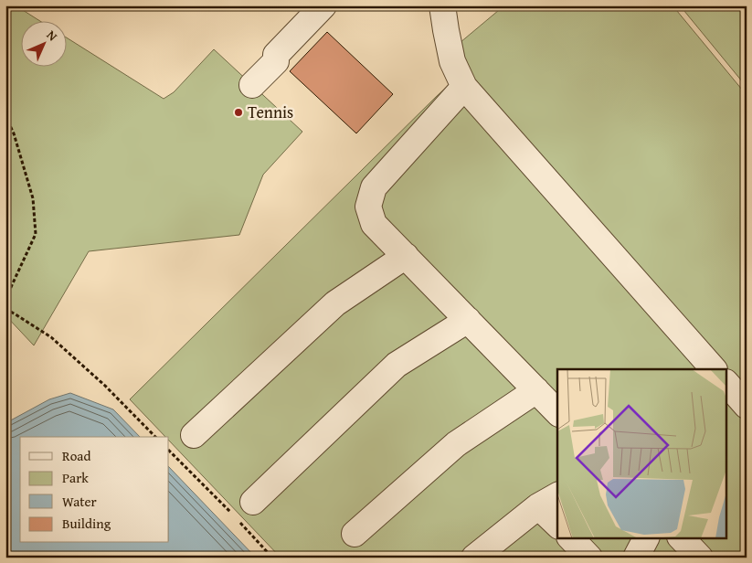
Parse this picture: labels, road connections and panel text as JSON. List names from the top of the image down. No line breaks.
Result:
{"places":["Tennis"],"legend":["Road","Park","Water","Building"],"north":"top right"}
